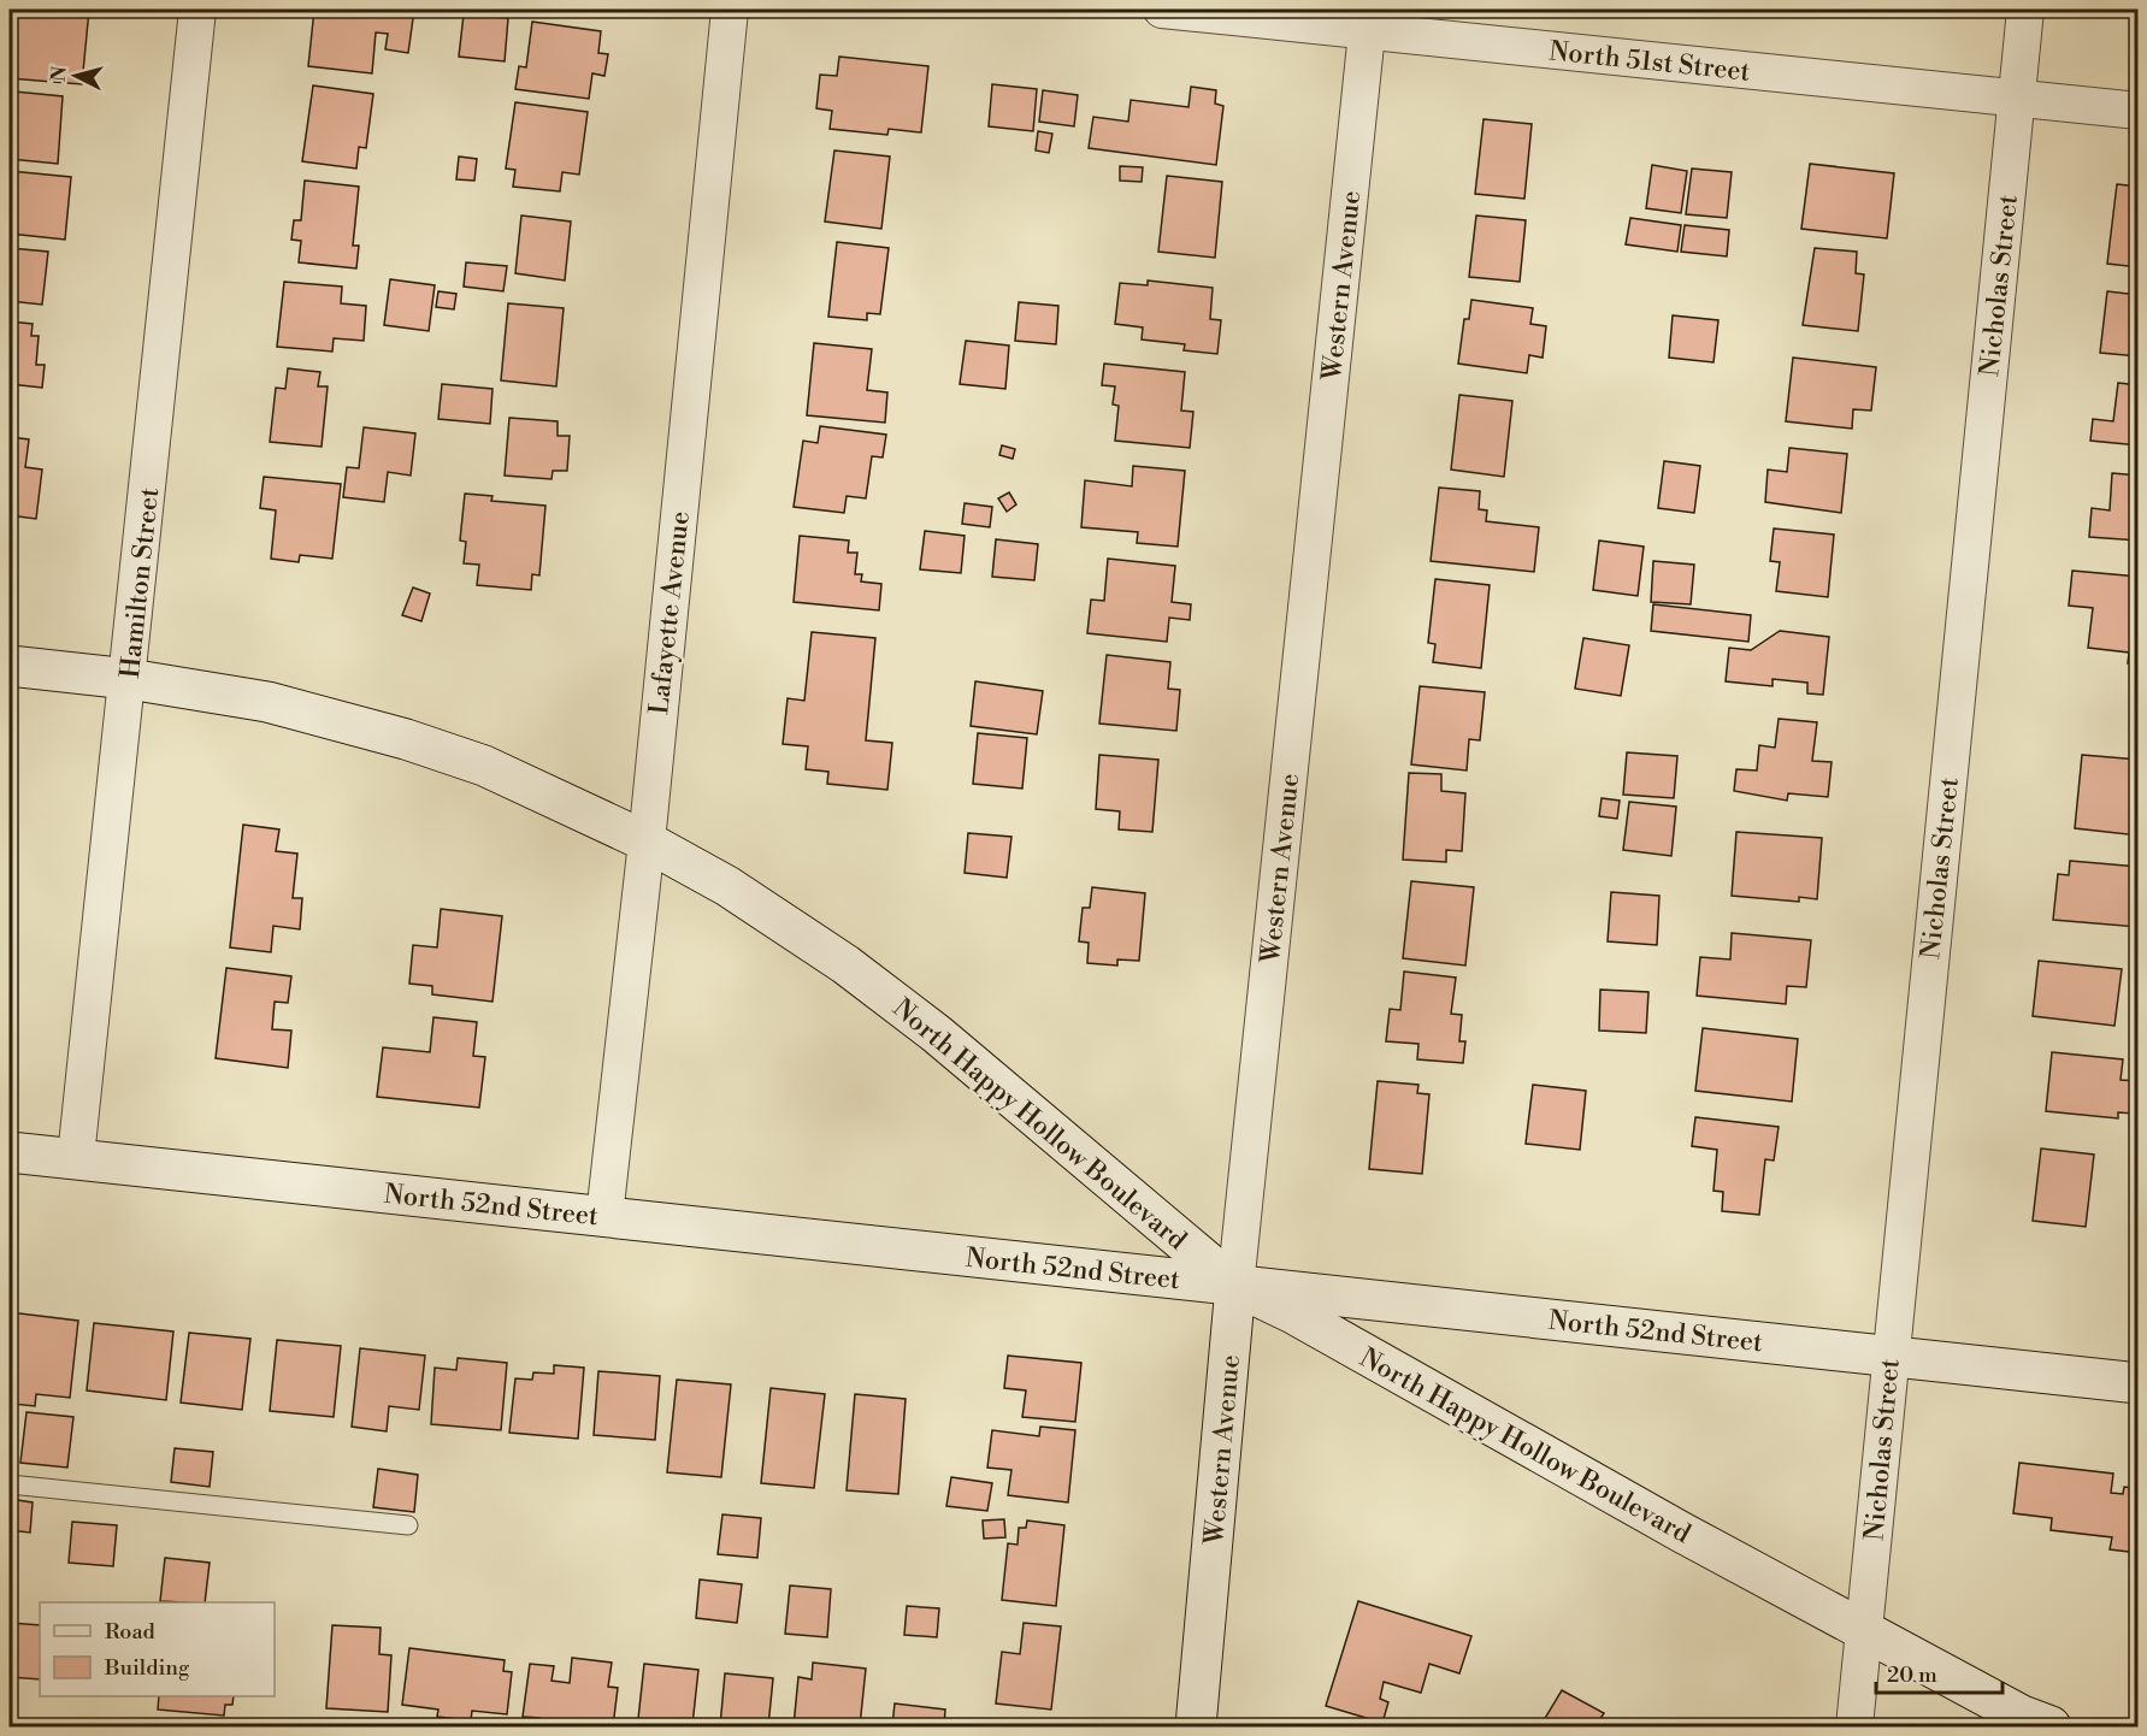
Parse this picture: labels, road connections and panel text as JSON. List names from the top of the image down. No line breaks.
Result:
{"streets":{"street":["North 51st Street","Western Avenue","Nicholas Street","Hamilton Street","Lafayette Avenue","North Happy Hollow Boulevard","North 52nd Street"]},"crossings":[["North 51st Street","Western Avenue"],["North 51st Street","Nicholas Street"],["Western Avenue","North Happy Hollow Boulevard"],["Western Avenue","North 52nd Street"],["Nicholas Street","North Happy Hollow Boulevard"],["Nicholas Street","North 52nd Street"],["Hamilton Street","North Happy Hollow Boulevard"],["Hamilton Street","North 52nd Street"],["Lafayette Avenue","North Happy Hollow Boulevard"],["Lafayette Avenue","North 52nd Street"],["North Happy Hollow Boulevard","North 52nd Street"]],"legend":["Road","Building"],"scale_bar":"20 m","north":"left"}
